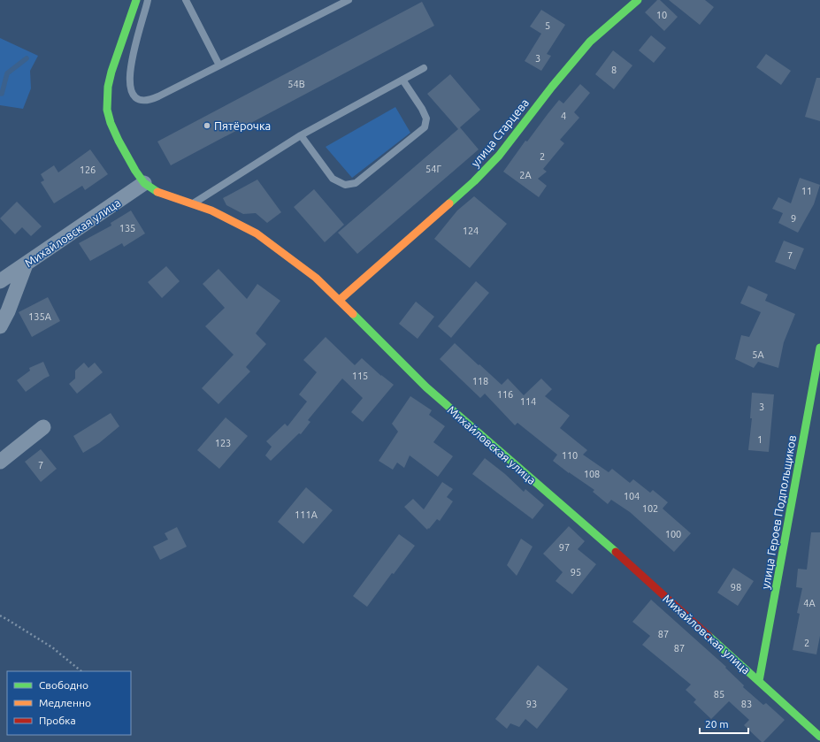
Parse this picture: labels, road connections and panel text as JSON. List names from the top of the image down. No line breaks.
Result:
{"streets":{"street":["улица Старцева","Михайловская улица","улица Героев Подпольщиков"]},"crossings":[["улица Старцева","Михайловская улица"],["Михайловская улица","улица Героев Подпольщиков"]],"places":["Пятёрочка"],"house_numbers":["10","5","3","8","54В","4","2","54Г","126","2А","11","9","135","124","7","135А","5А","115","118","116","114","3","1","123","110","7","108","104","102","111А","100","97","95","98","4А","87","2","87","85","93","83"],"legend":["Свободно","Медленно","Пробка"],"scale_bar":"20 m"}
